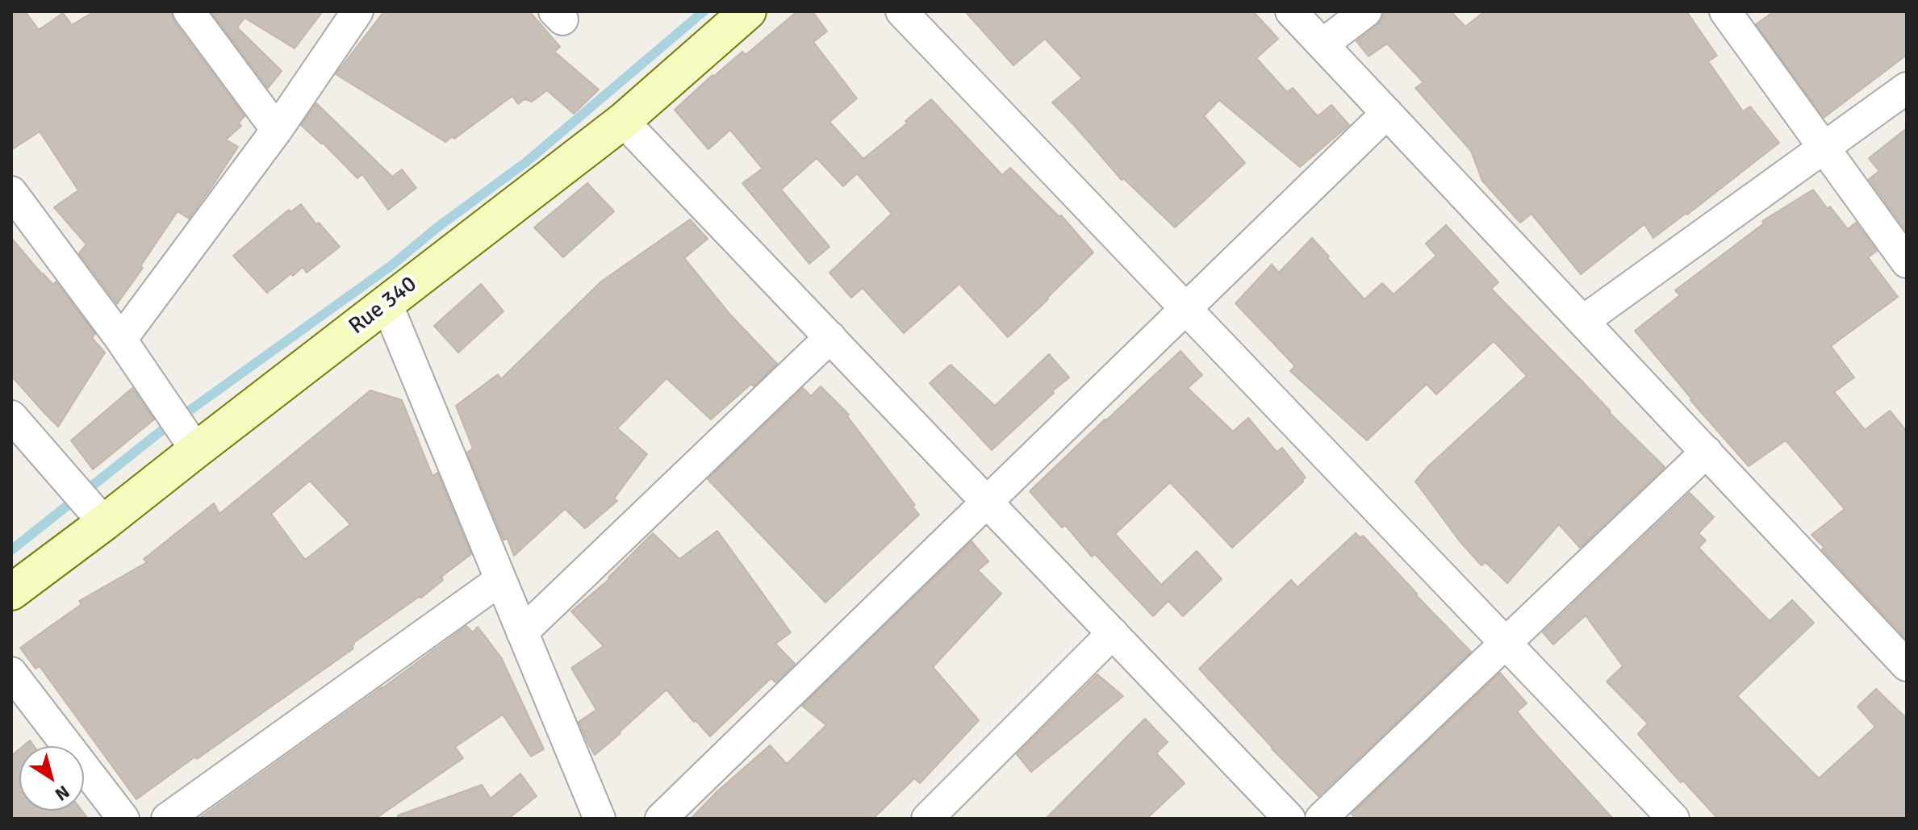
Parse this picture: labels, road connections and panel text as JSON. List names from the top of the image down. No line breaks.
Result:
{"streets":{"street":["Rue 340"]},"north":"bottom right"}
